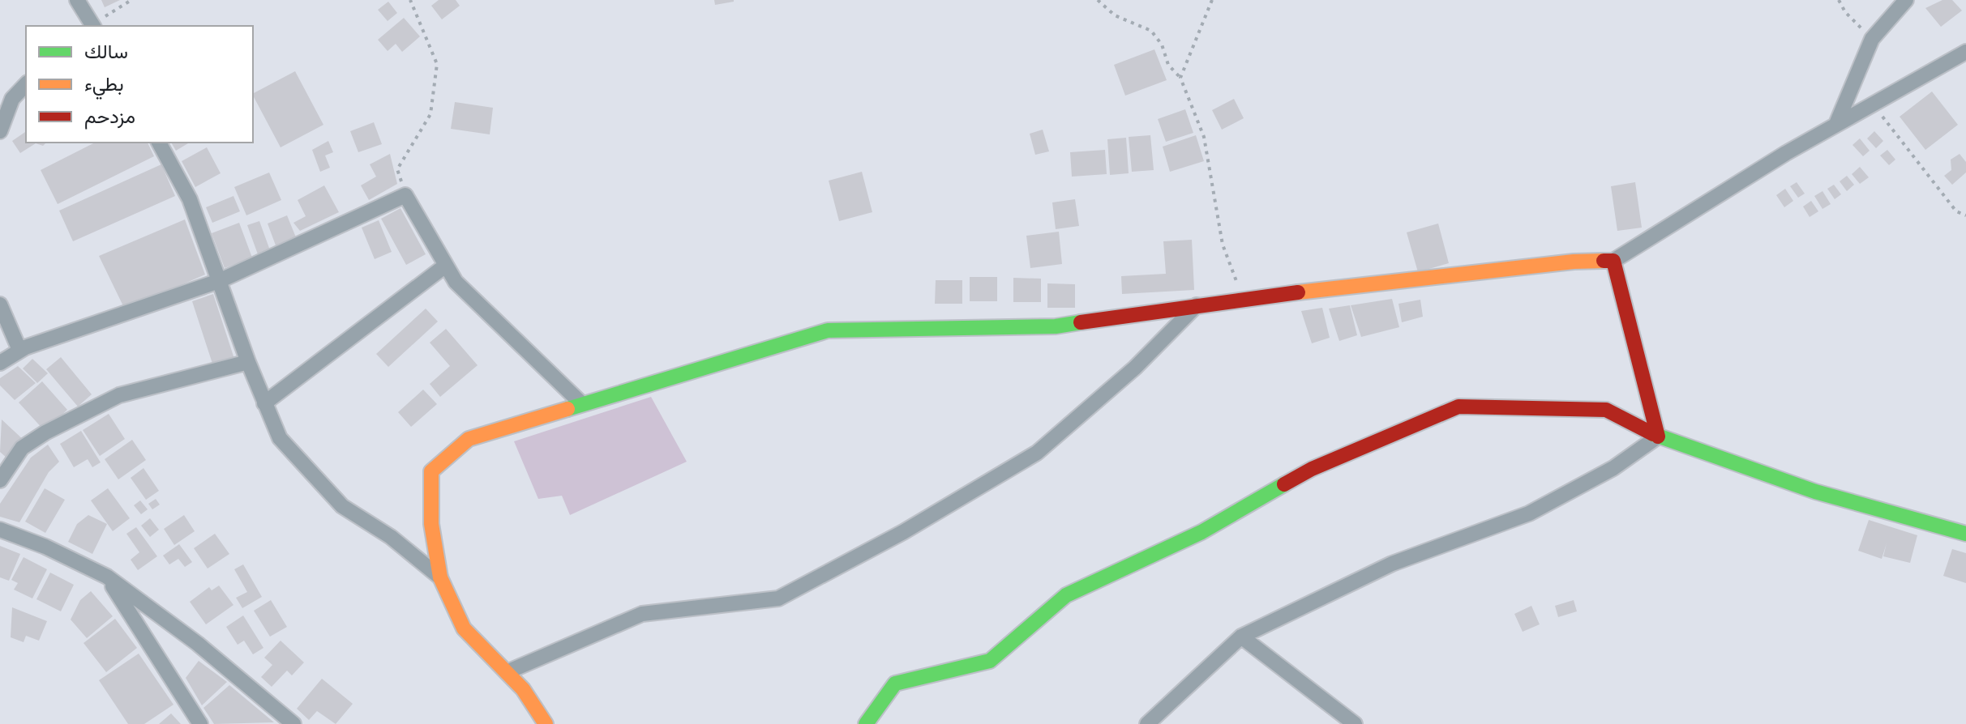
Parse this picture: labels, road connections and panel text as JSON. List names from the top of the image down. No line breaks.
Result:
{"legend":["سالك","بطيء","مزدحم"]}
